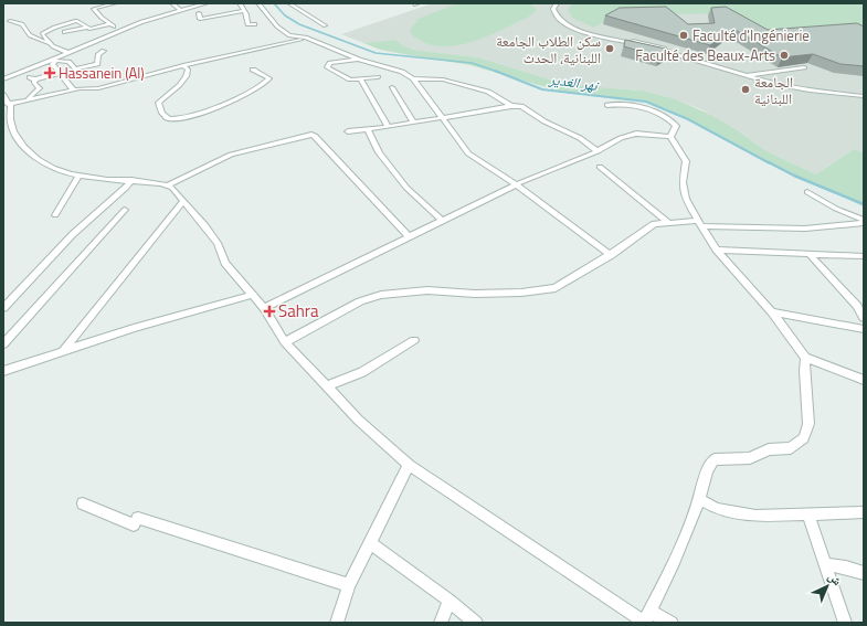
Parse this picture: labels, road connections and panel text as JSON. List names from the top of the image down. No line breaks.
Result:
{"water":["نهر الغدير"],"places":{"other":["Faculté d'Ingénierie","سكن الطلاب الجامعة اللبنانية، الحدث","Faculté des Beaux-Arts","الجامعة اللبنانية"],"health":["Hassanein (Al)","Sahra"]},"north":"top right"}
